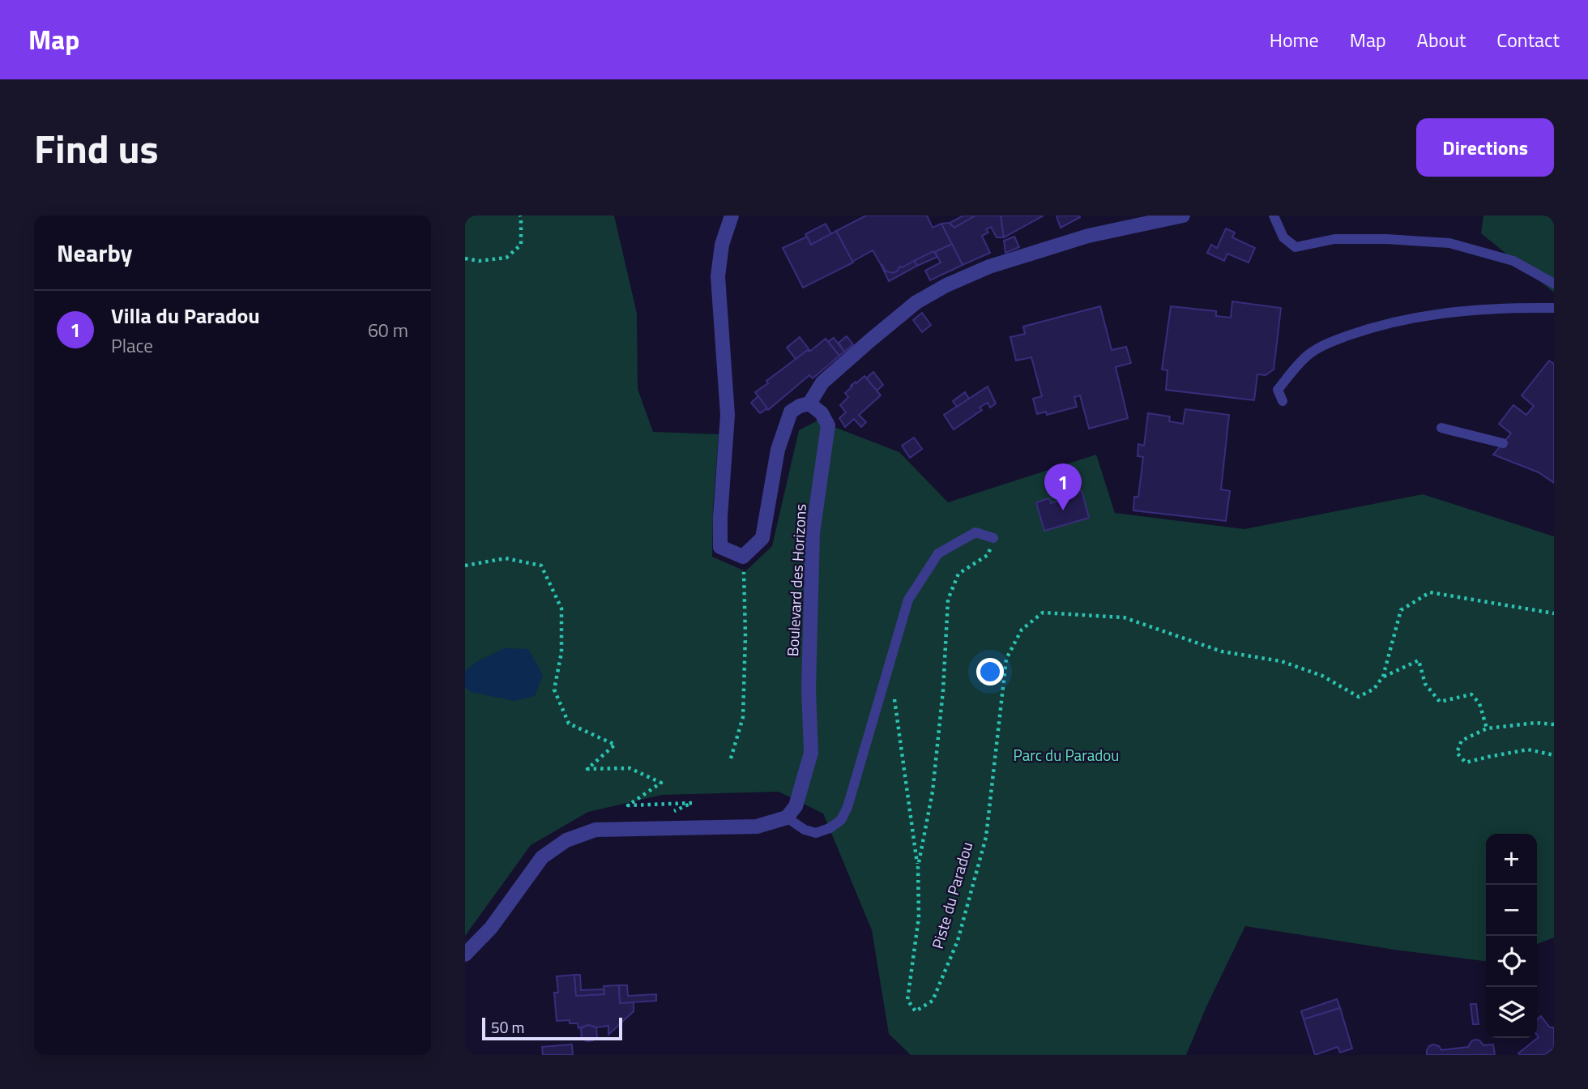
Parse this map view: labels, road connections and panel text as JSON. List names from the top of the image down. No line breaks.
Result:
{"streets":{"street":["Boulevard des Horizons"],"path":["Piste du Paradou"]},"parks":["Parc du Paradou"],"scale_bar":"50 m","page":{"header":"Map","nav":["Home","Map","About","Contact"],"title":"Find us","buttons":"Directions","heading":"Nearby","list":[{"mark":"1","name":"Villa du Paradou","note":"Place","value":"60 m"}],"pins":"1","map_buttons":["+","−"],"scale":"50 m"}}
